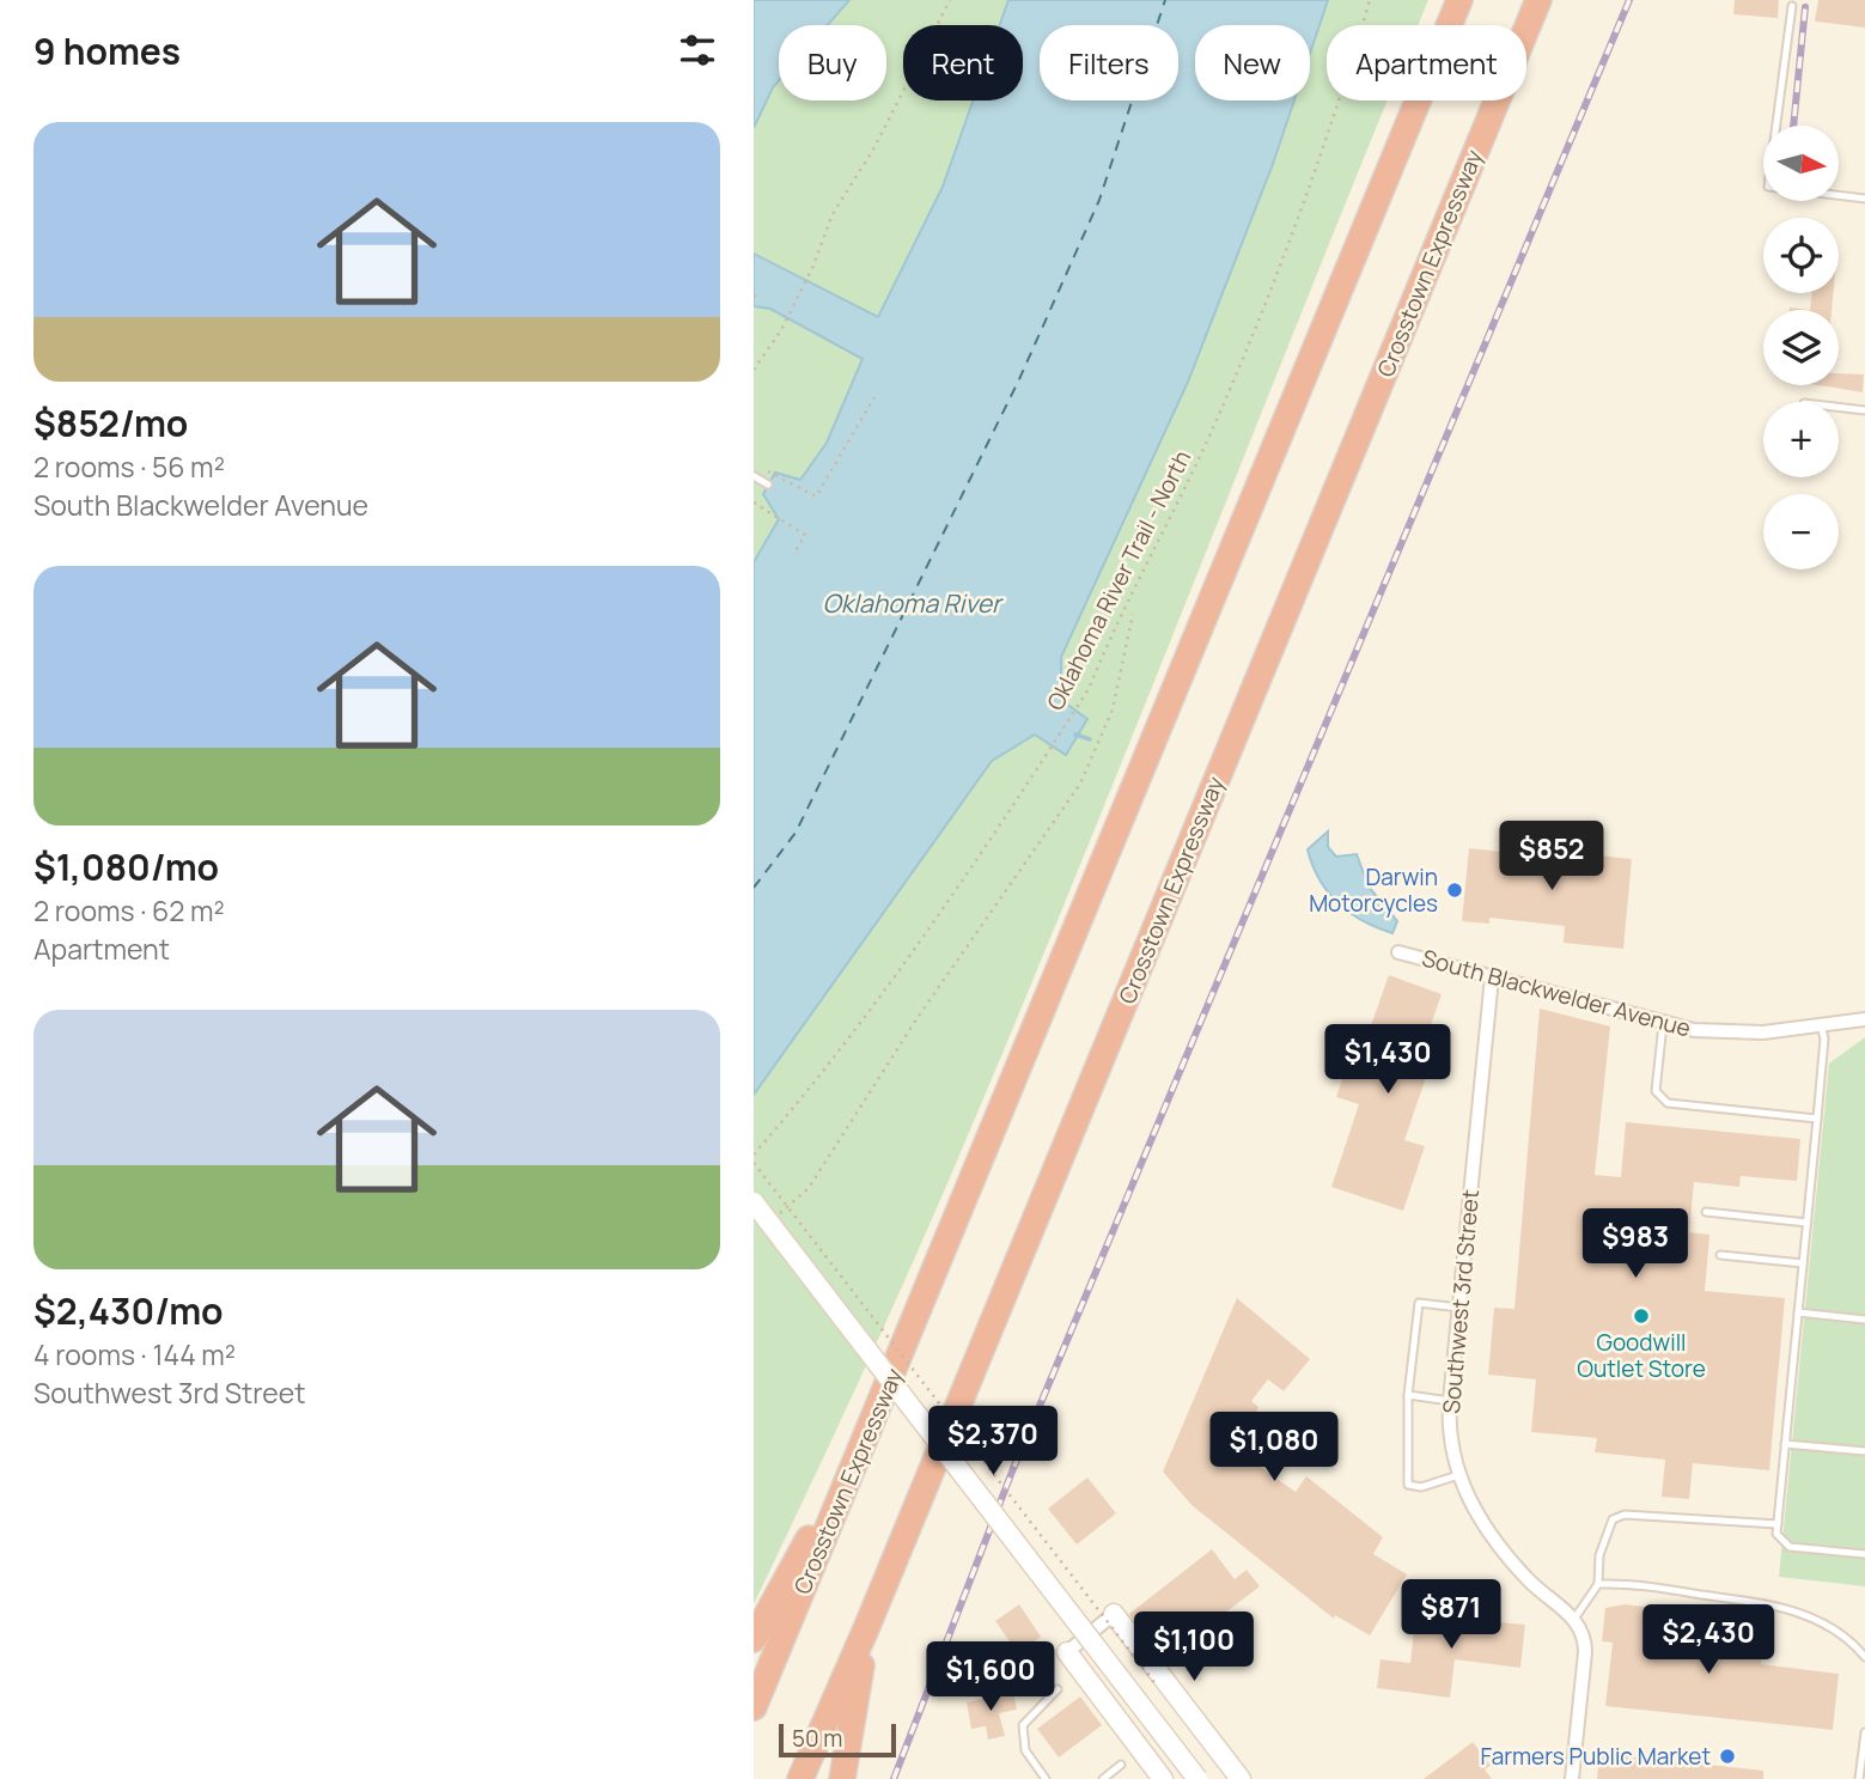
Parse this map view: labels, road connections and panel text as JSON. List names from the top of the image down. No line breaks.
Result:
{"streets":{"highway":["Crosstown Expressway"],"street":["South Blackwelder Avenue","Southwest 3rd Street"],"path":["Oklahoma River Trail - North"]},"crossings":[["South Blackwelder Avenue","Southwest 3rd Street"]],"water":["Oklahoma River"],"places":["Darwin Motorcycles","Goodwill Outlet Store","Farmers Public Market"],"scale_bar":"50 m","north":"right","page":{"heading":"9 homes","chip":["Buy","Rent","Filters","New","Apartment"],"list":[{"name":"$852/mo","note":"2 rooms · 56 m² · South Blackwelder Avenue"},{"name":"$1,080/mo","note":"2 rooms · 62 m² · Apartment"},{"name":"$2,430/mo","note":"4 rooms · 144 m² · Southwest 3rd Street"}],"map_buttons":["+","−"],"price":["$852","$1,430","$983","$2,370","$1,080","$871","$2,430","$1,100","$1,600"],"scale":"50 m"}}
